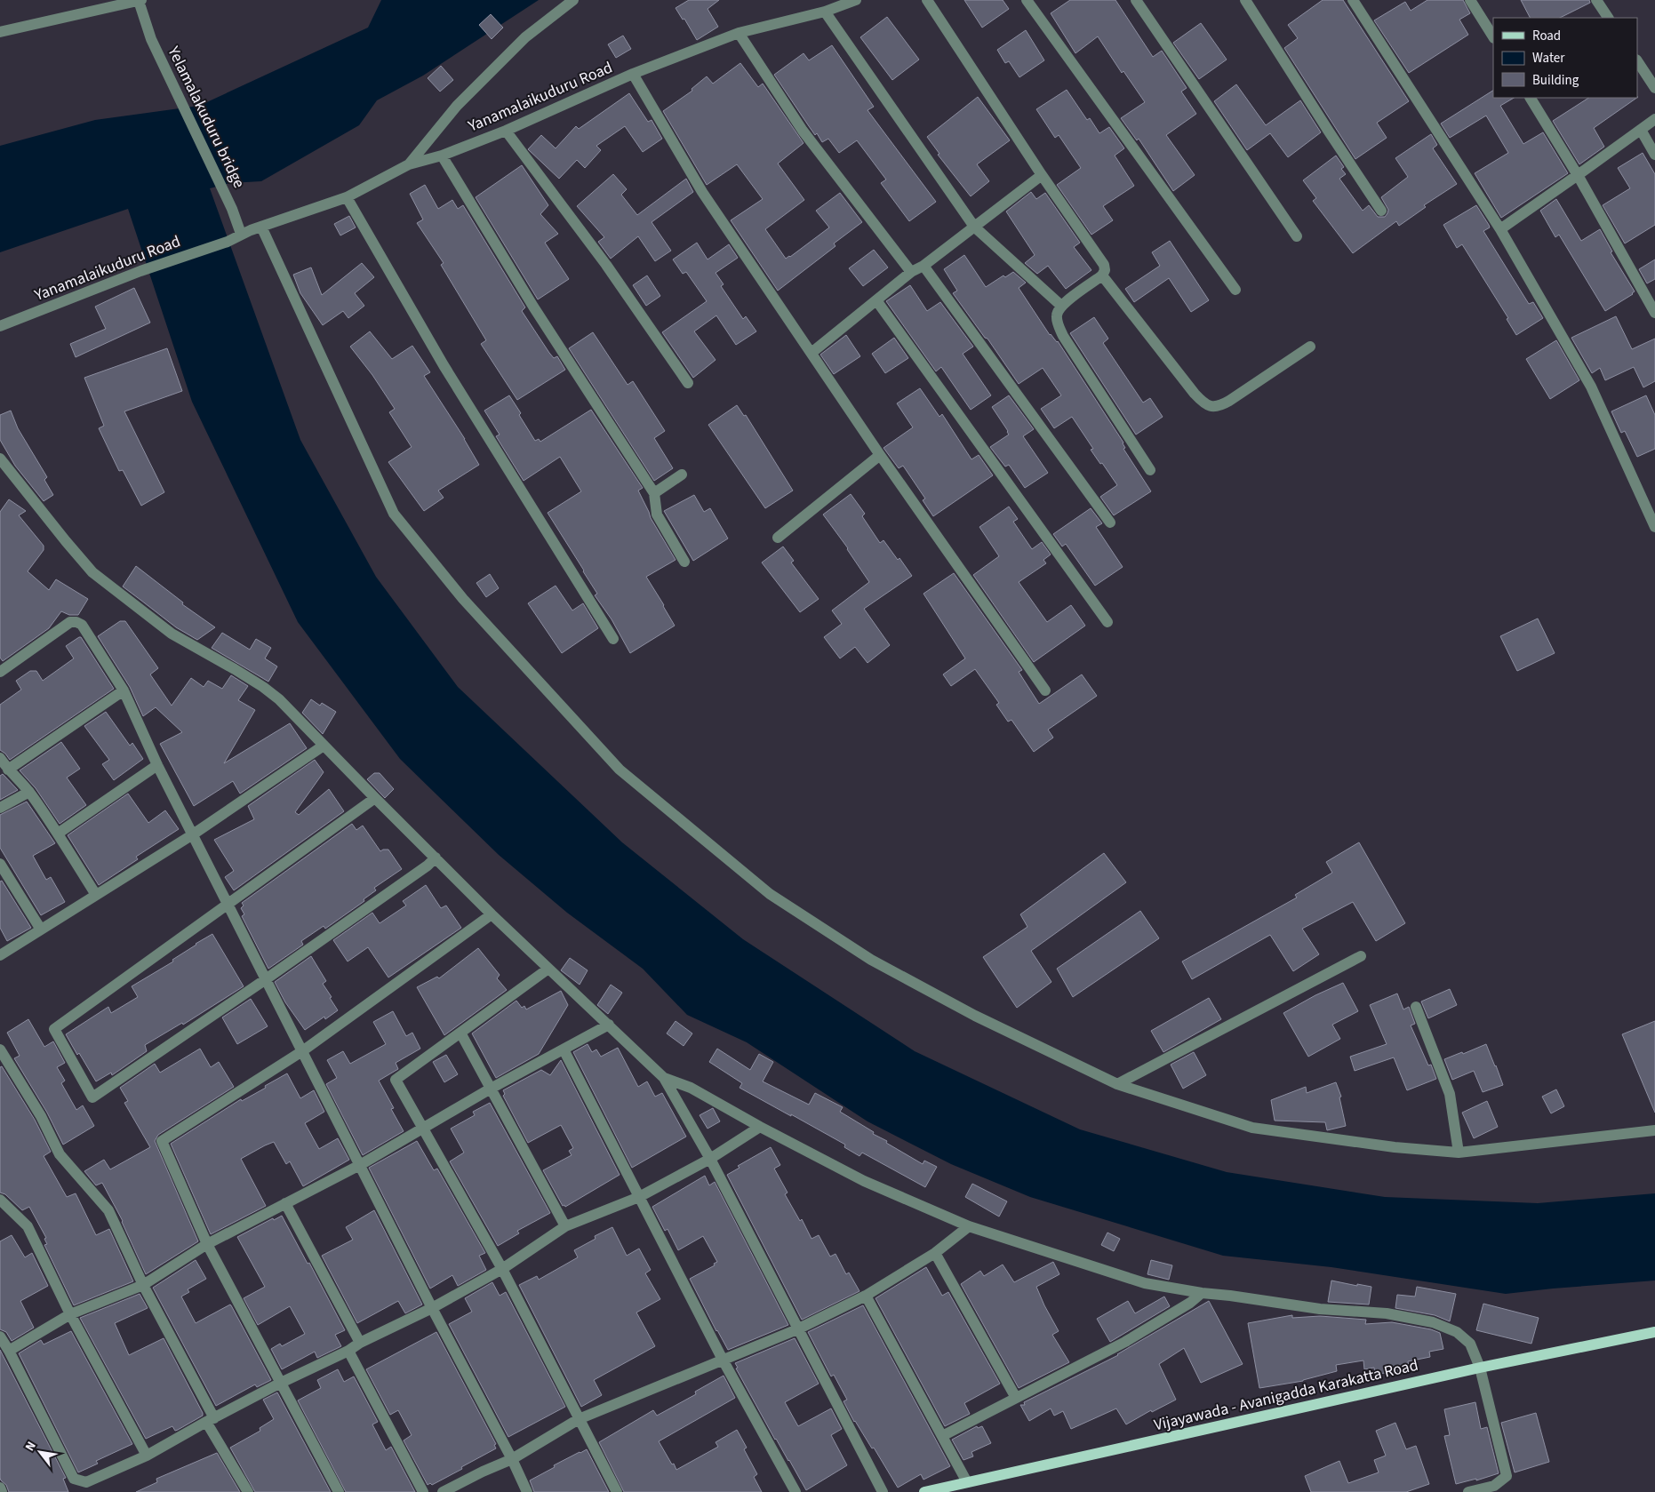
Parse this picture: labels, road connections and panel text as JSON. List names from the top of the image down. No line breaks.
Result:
{"streets":{"main road":["Vijayawada - Avanigadda Karakatta Road"],"street":["Yanamalaikuduru Road","Yelamalakuduru bridge"]},"crossings":[["Yanamalaikuduru Road","Yelamalakuduru bridge"]],"legend":["Road","Water","Building"],"north":"top left"}
